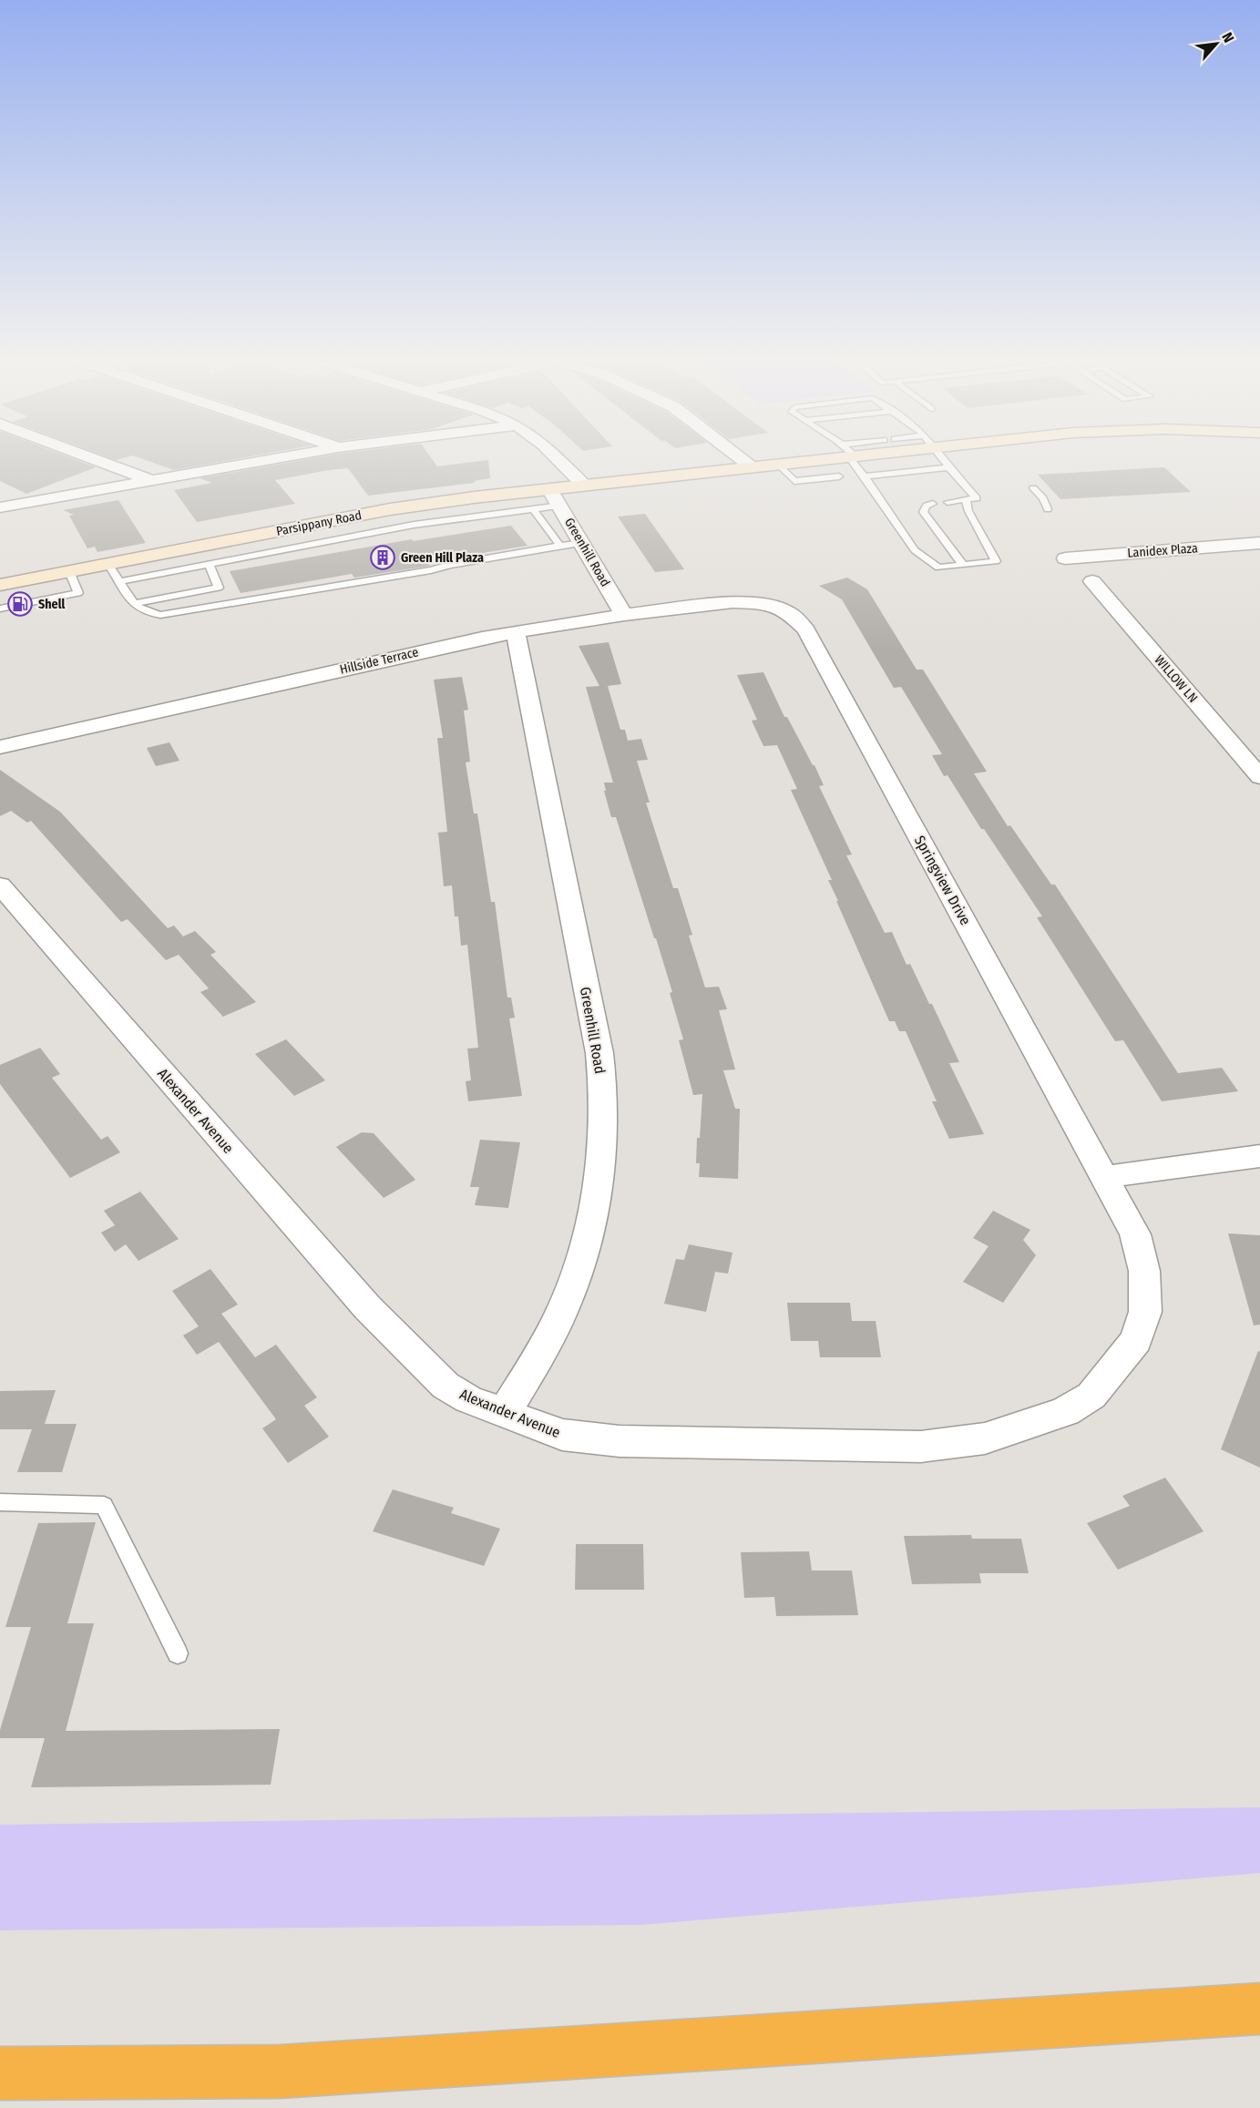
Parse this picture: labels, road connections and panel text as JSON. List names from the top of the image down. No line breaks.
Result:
{"streets":{"main road":["Parsippany Road"],"street":["Lanidex Plaza","Greenhill Road","Hillside Terrace","WILLOW LN","Springview Drive","Alexander Avenue"]},"crossings":[["Parsippany Road","Greenhill Road"],["Greenhill Road","Hillside Terrace"],["Greenhill Road","Alexander Avenue"],["Hillside Terrace","Springview Drive"],["Springview Drive","Alexander Avenue"]],"places":{"building":["Green Hill Plaza"],"fuel station":["Shell"]},"north":"top right"}
